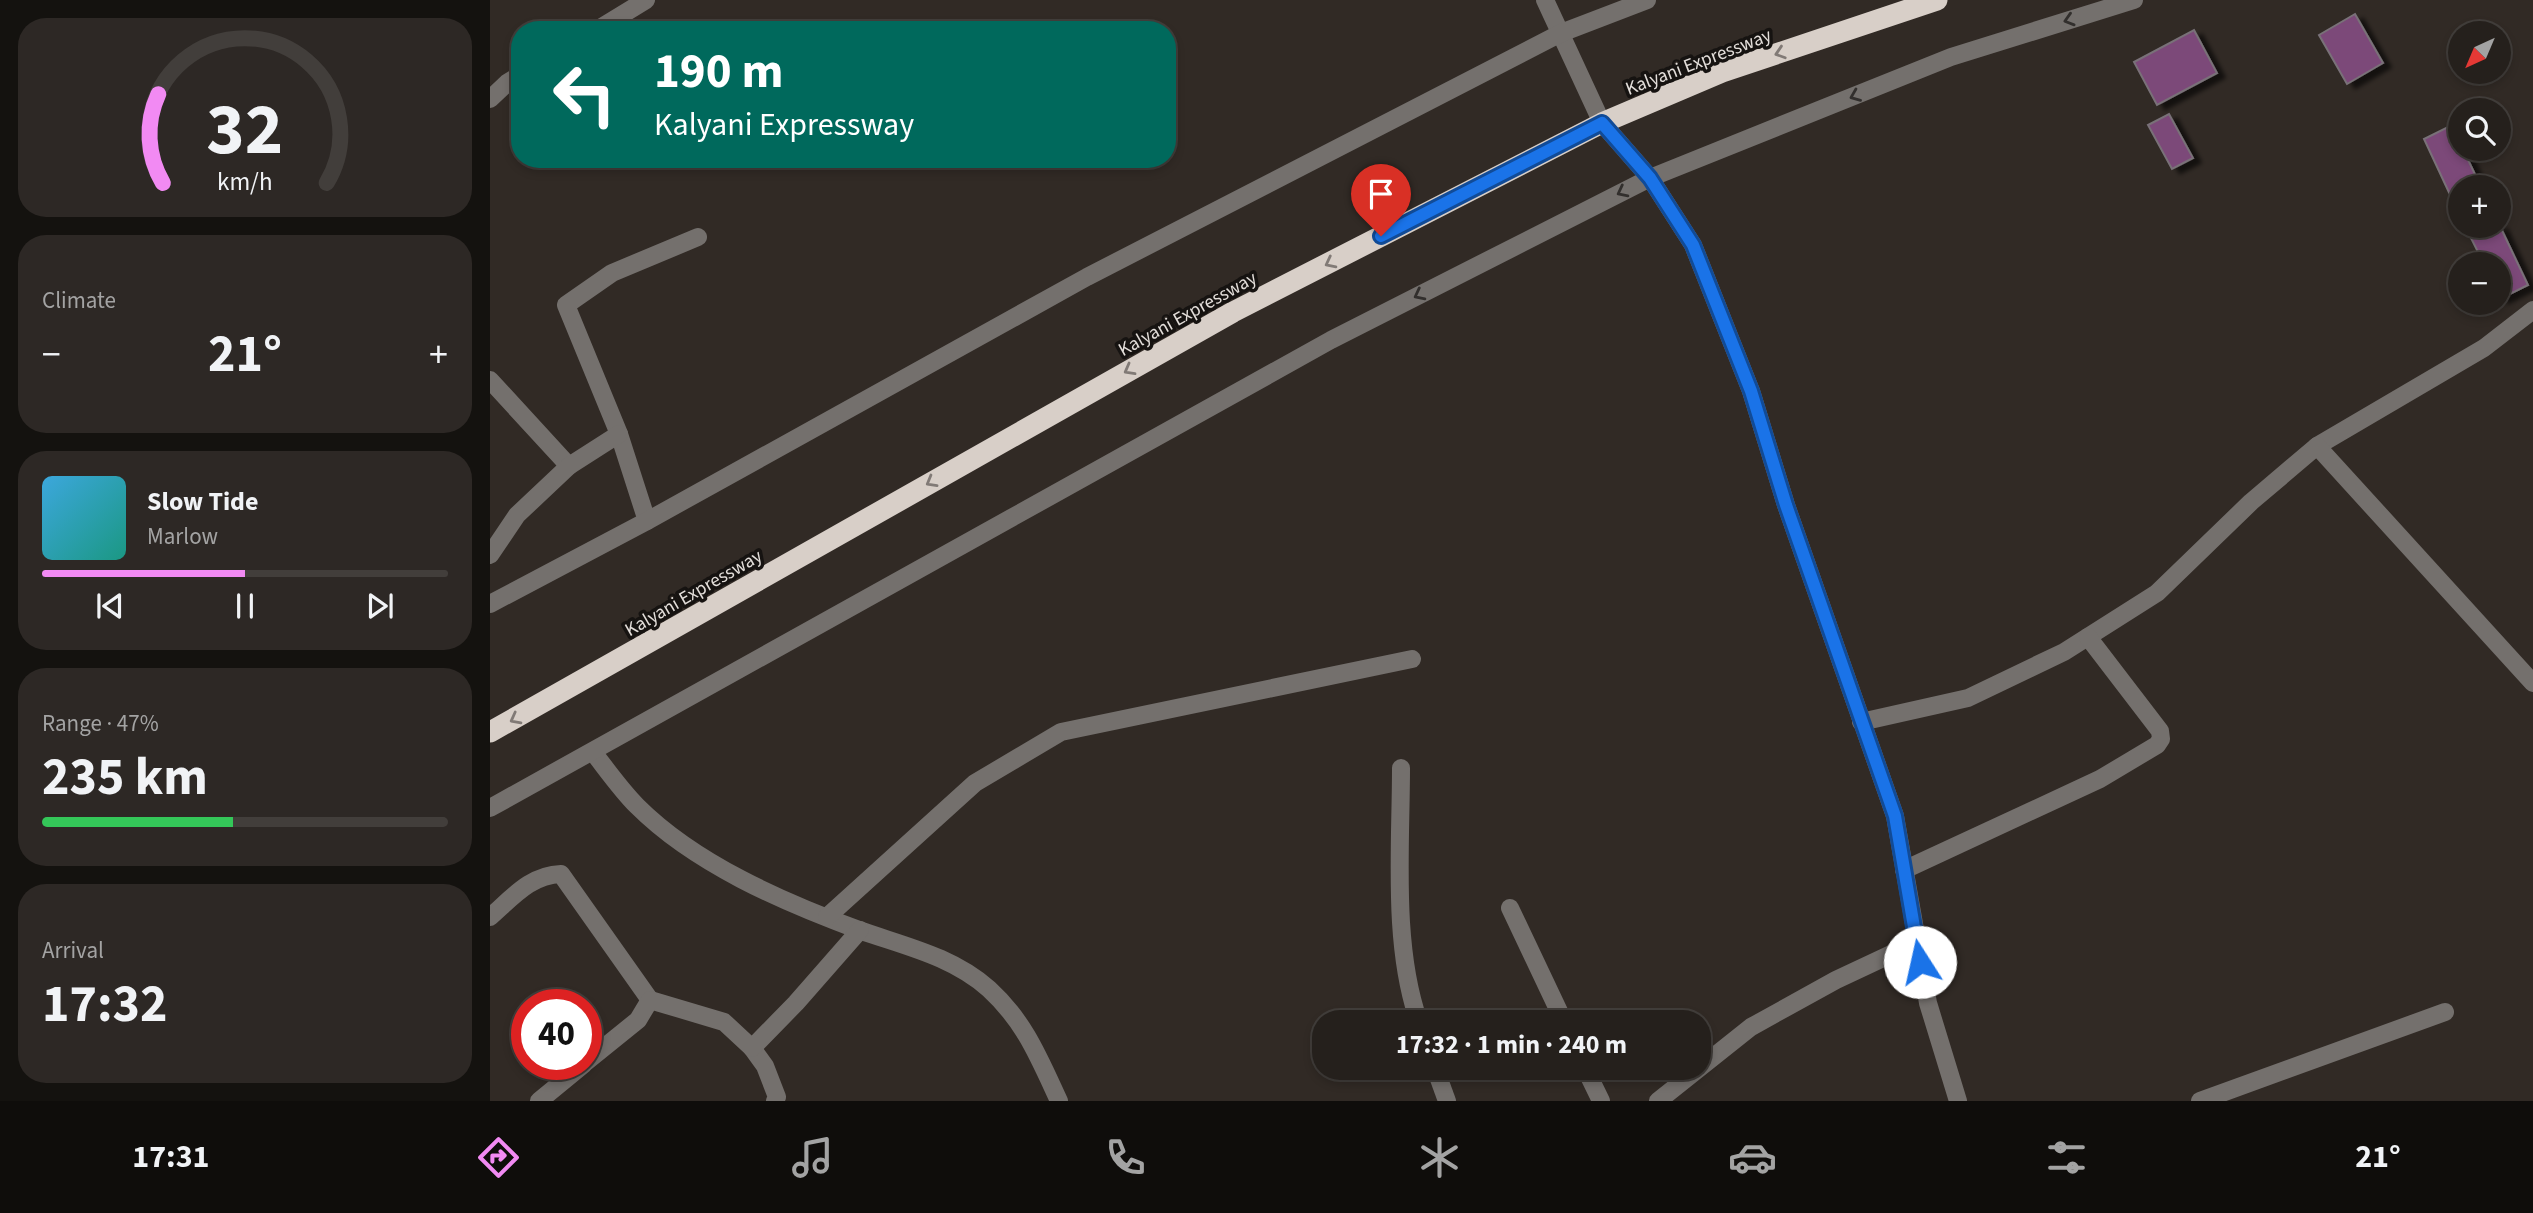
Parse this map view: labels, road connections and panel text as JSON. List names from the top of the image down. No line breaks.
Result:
{"streets":{"highway":["Kalyani Expressway"]},"one_way":["Kalyani Expressway"],"north":"bottom left","page":{"map_buttons":["+","−"],"turn":["190 m","Kalyani Expressway"],"tile":["Climate",["Range · 47%","235 km"],["Arrival","17:32"]],"heat":["−","21°","+"],"song":["Slow Tide","Marlow"],"limit":"40","trip":"17:32 · 1 min · 240 m","tabs":["17:31","21°"],"gauge":["32","km/h"]}}
